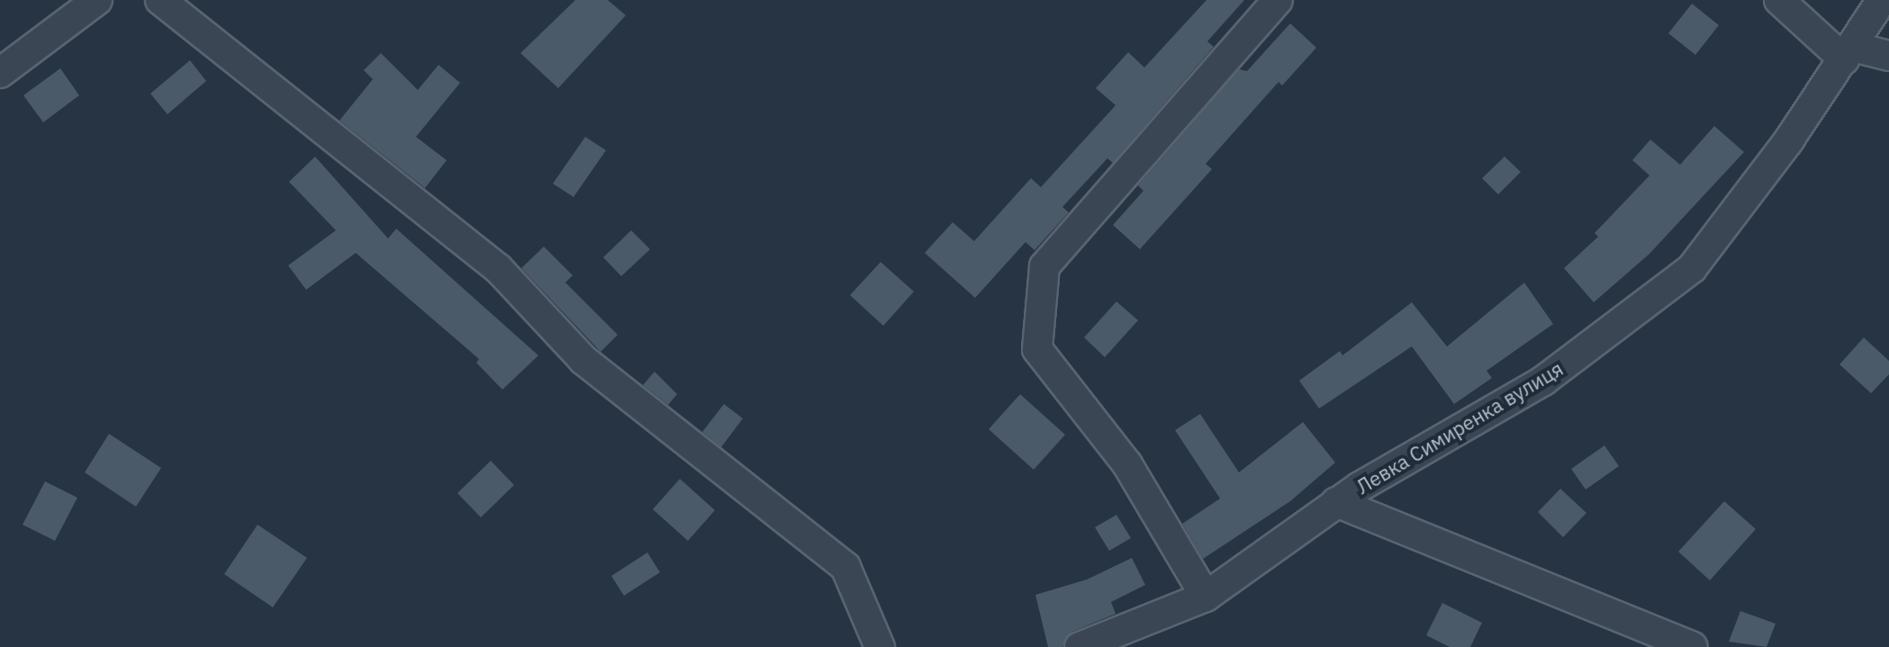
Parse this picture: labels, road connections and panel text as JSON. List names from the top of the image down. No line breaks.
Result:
{"streets":{"street":["Левка Симиренка вулиця"]}}
